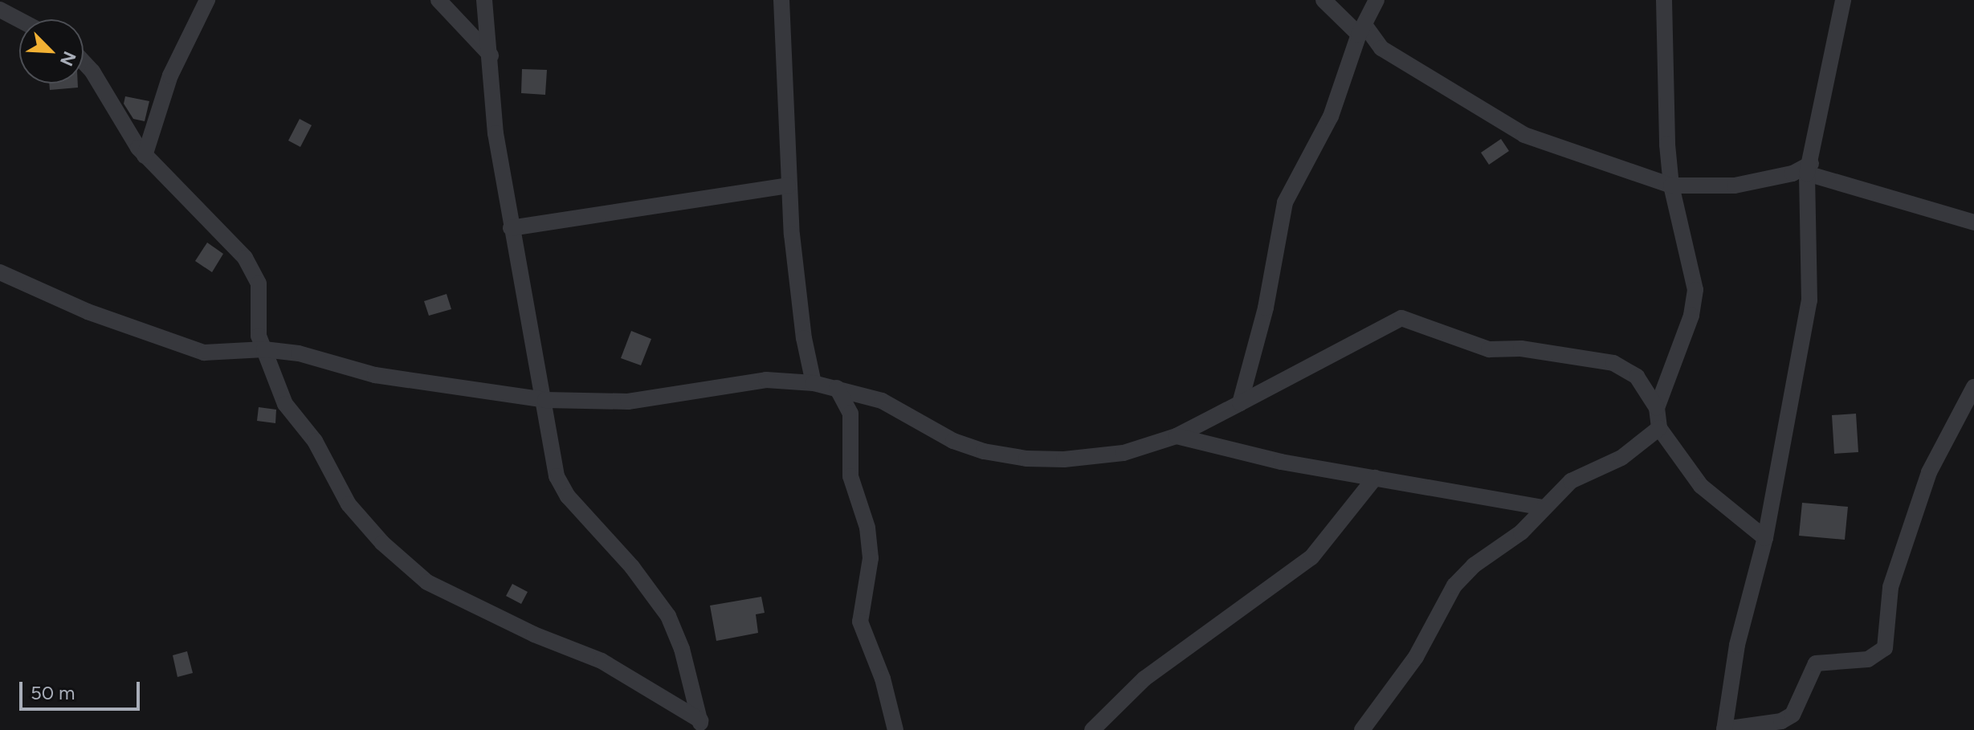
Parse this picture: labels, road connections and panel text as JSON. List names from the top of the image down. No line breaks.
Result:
{"scale_bar":"50 m","north":"bottom right"}
